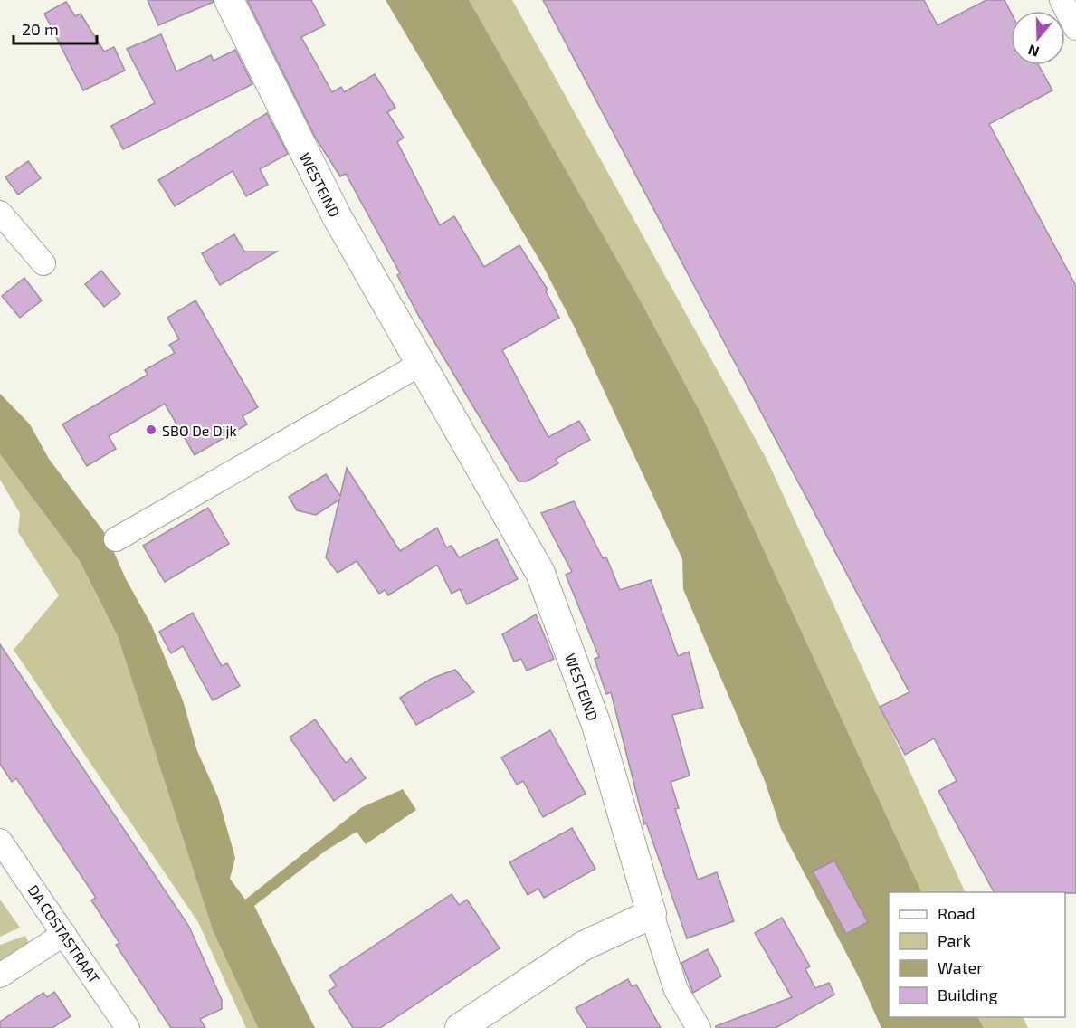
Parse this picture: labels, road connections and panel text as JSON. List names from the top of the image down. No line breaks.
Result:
{"streets":{"street":["WESTEIND","DA COSTASTRAAT"]},"places":["SBO De Dijk"],"legend":["Road","Park","Water","Building"],"scale_bar":"20 m","north":"bottom"}
